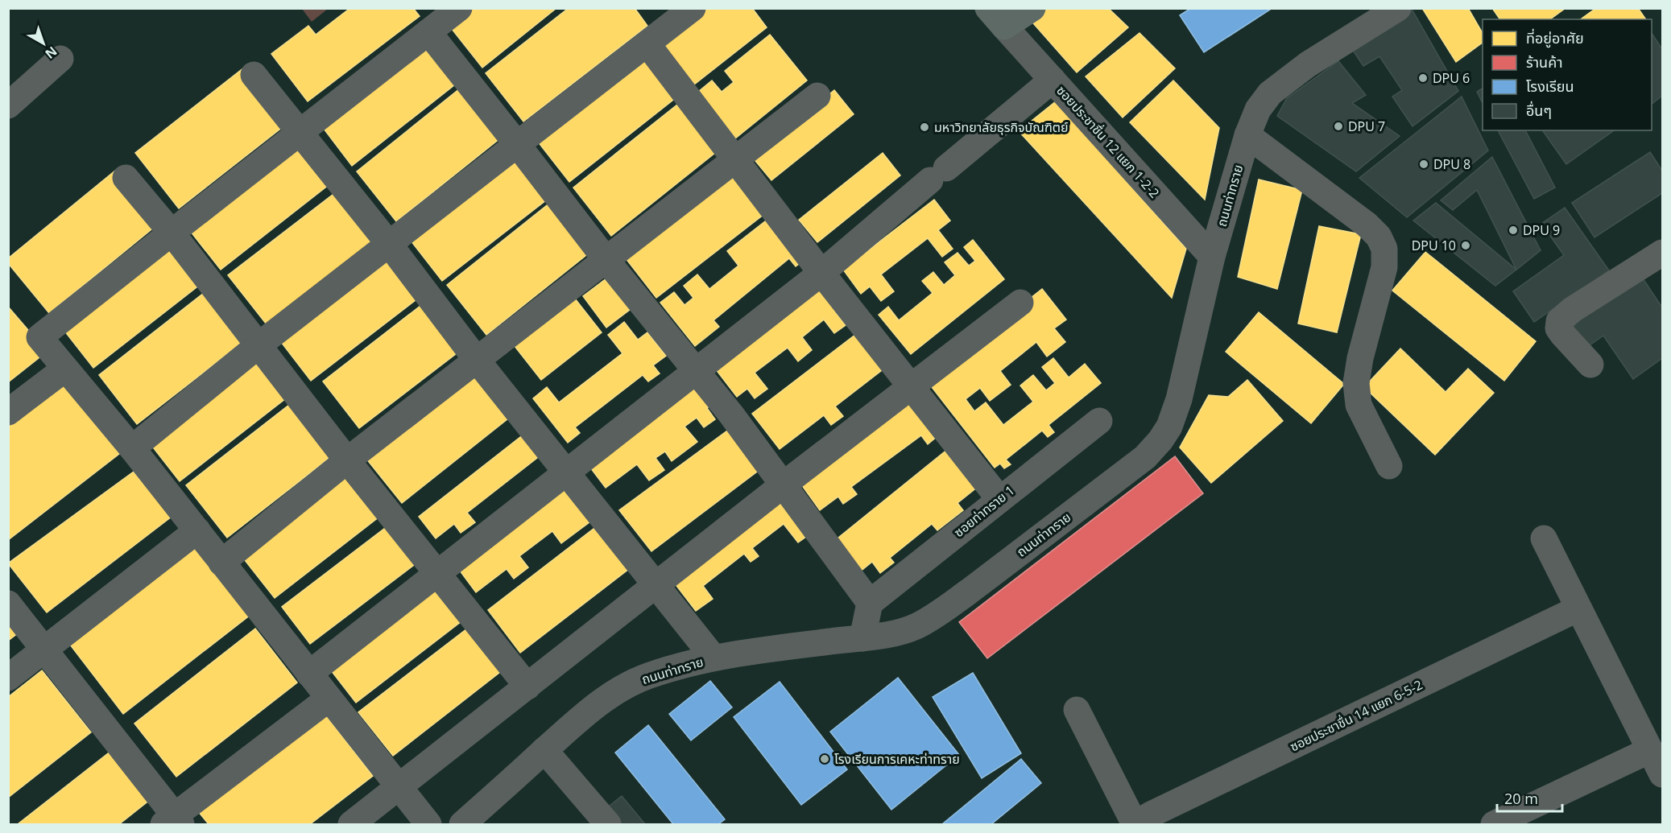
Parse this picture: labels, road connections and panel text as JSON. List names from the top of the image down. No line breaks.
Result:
{"streets":{"street":["ซอยประชาชื่น 12 แยก 1-2-2","ถนนท่าทราย","ซอยท่าทราย 1","ซอยประชาชื่น 14 แยก 6-5-2"]},"crossings":[["ซอยประชาชื่น 12 แยก 1-2-2","ถนนท่าทราย"]],"places":["DPU 6","DPU 7","มหาวิทยาลัยธุรกิจบัณฑิตย์","DPU 8","DPU 9","DPU 10","โรงเรียนการเคหะท่าทราย"],"legend":["ที่อยู่อาศัย","ร้านค้า","โรงเรียน","อื่นๆ"],"scale_bar":"20 m","north":"bottom right"}
